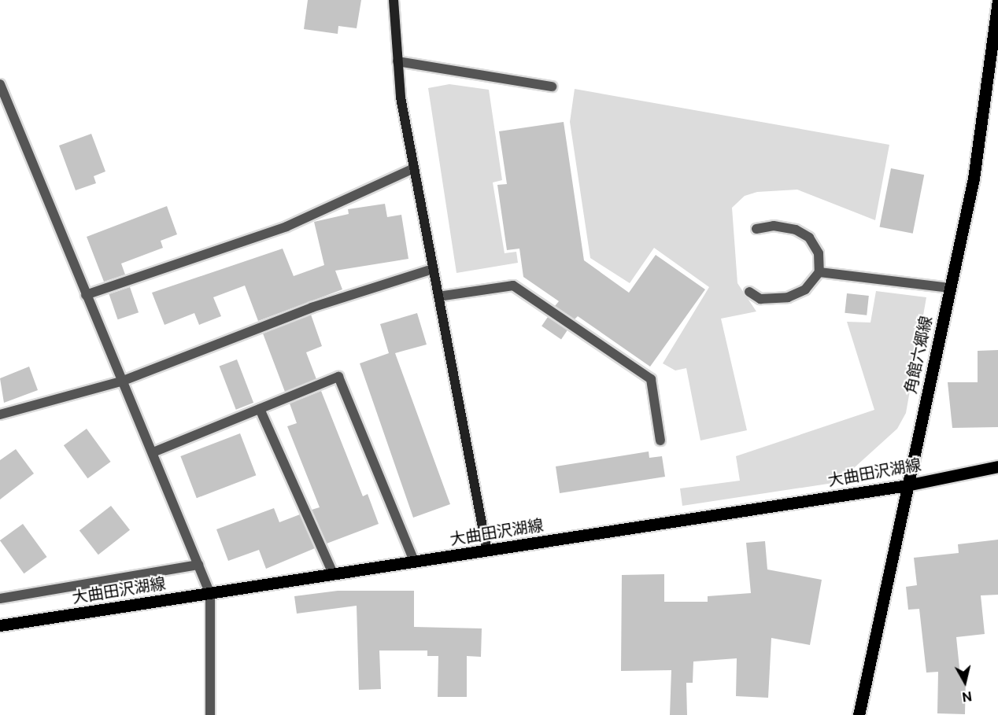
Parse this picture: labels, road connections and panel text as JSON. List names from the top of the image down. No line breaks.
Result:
{"streets":{"main road":["角館六郷線","大曲田沢湖線"]},"crossings":[["角館六郷線","大曲田沢湖線"]],"north":"bottom"}
